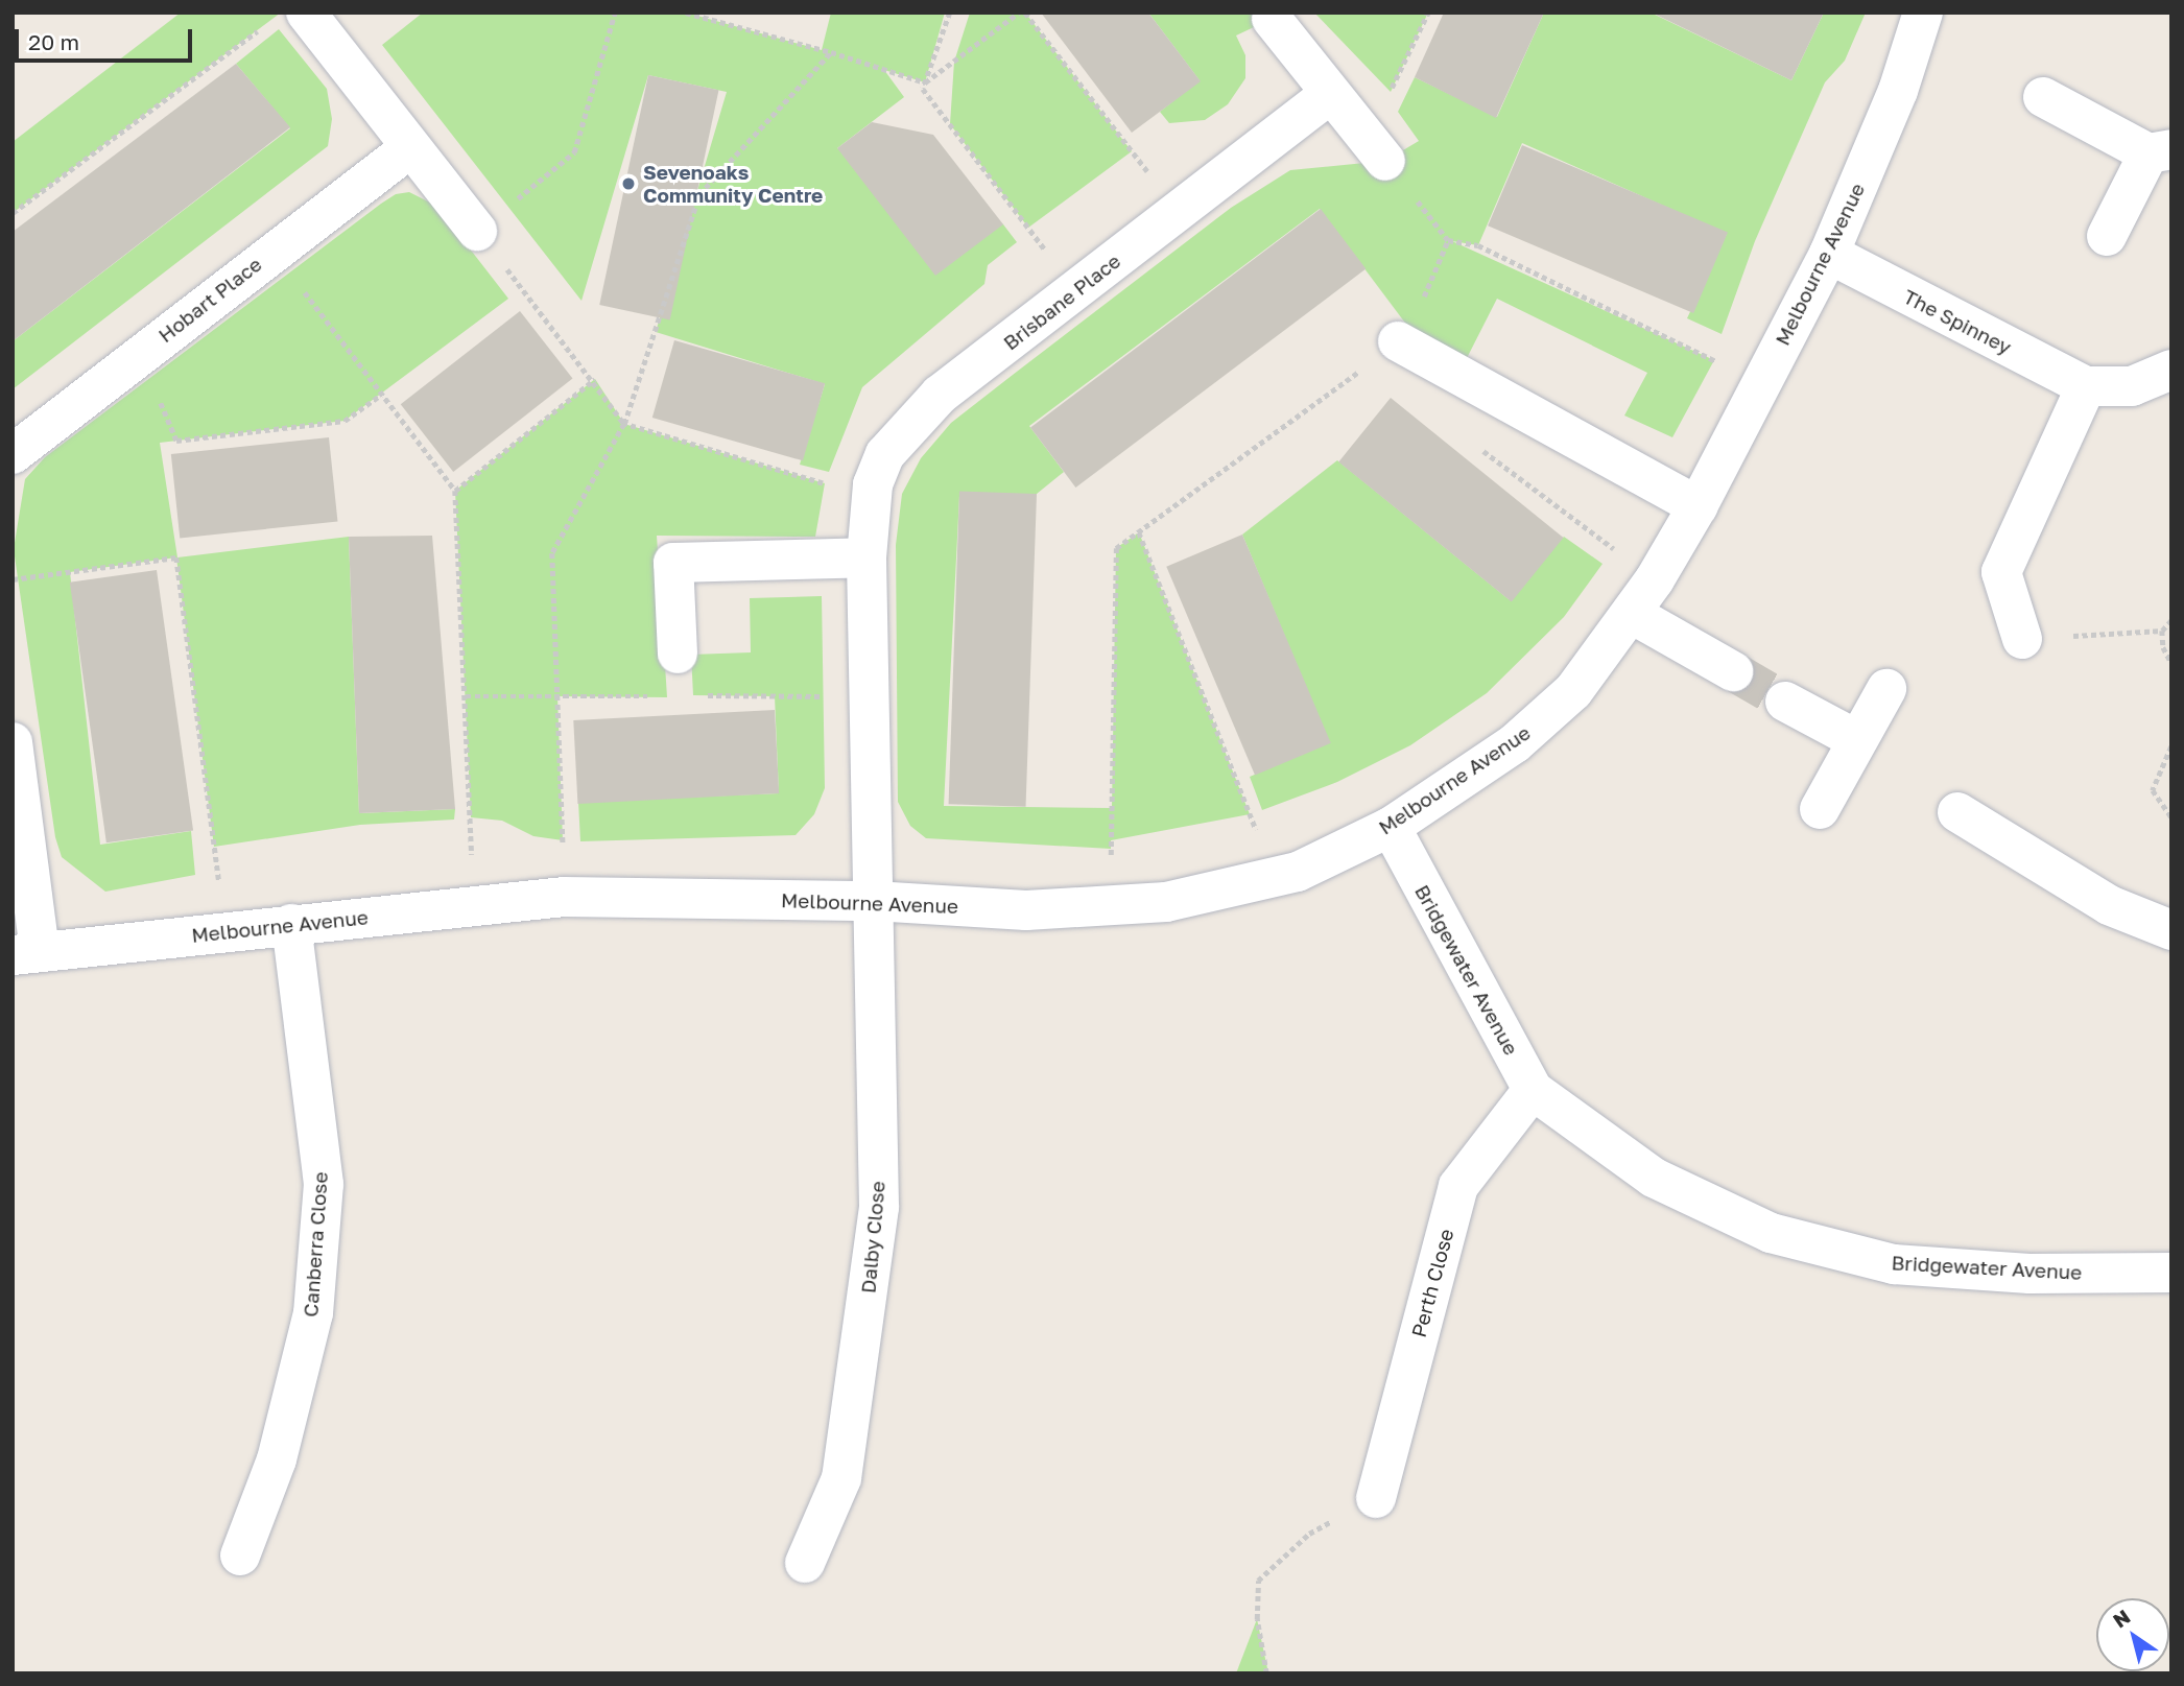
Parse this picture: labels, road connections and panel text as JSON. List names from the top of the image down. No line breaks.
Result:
{"streets":{"street":["Melbourne Avenue","Hobart Place","Brisbane Place","The Spinney","Bridgewater Avenue","Dalby Close","Canberra Close","Perth Close"]},"crossings":[["Melbourne Avenue","Brisbane Place"],["Melbourne Avenue","The Spinney"],["Melbourne Avenue","Bridgewater Avenue"],["Melbourne Avenue","Dalby Close"],["Melbourne Avenue","Canberra Close"],["Brisbane Place","Dalby Close"],["Bridgewater Avenue","Perth Close"]],"places":["Sevenoaks Community Centre"],"scale_bar":"20 m","north":"top left"}
